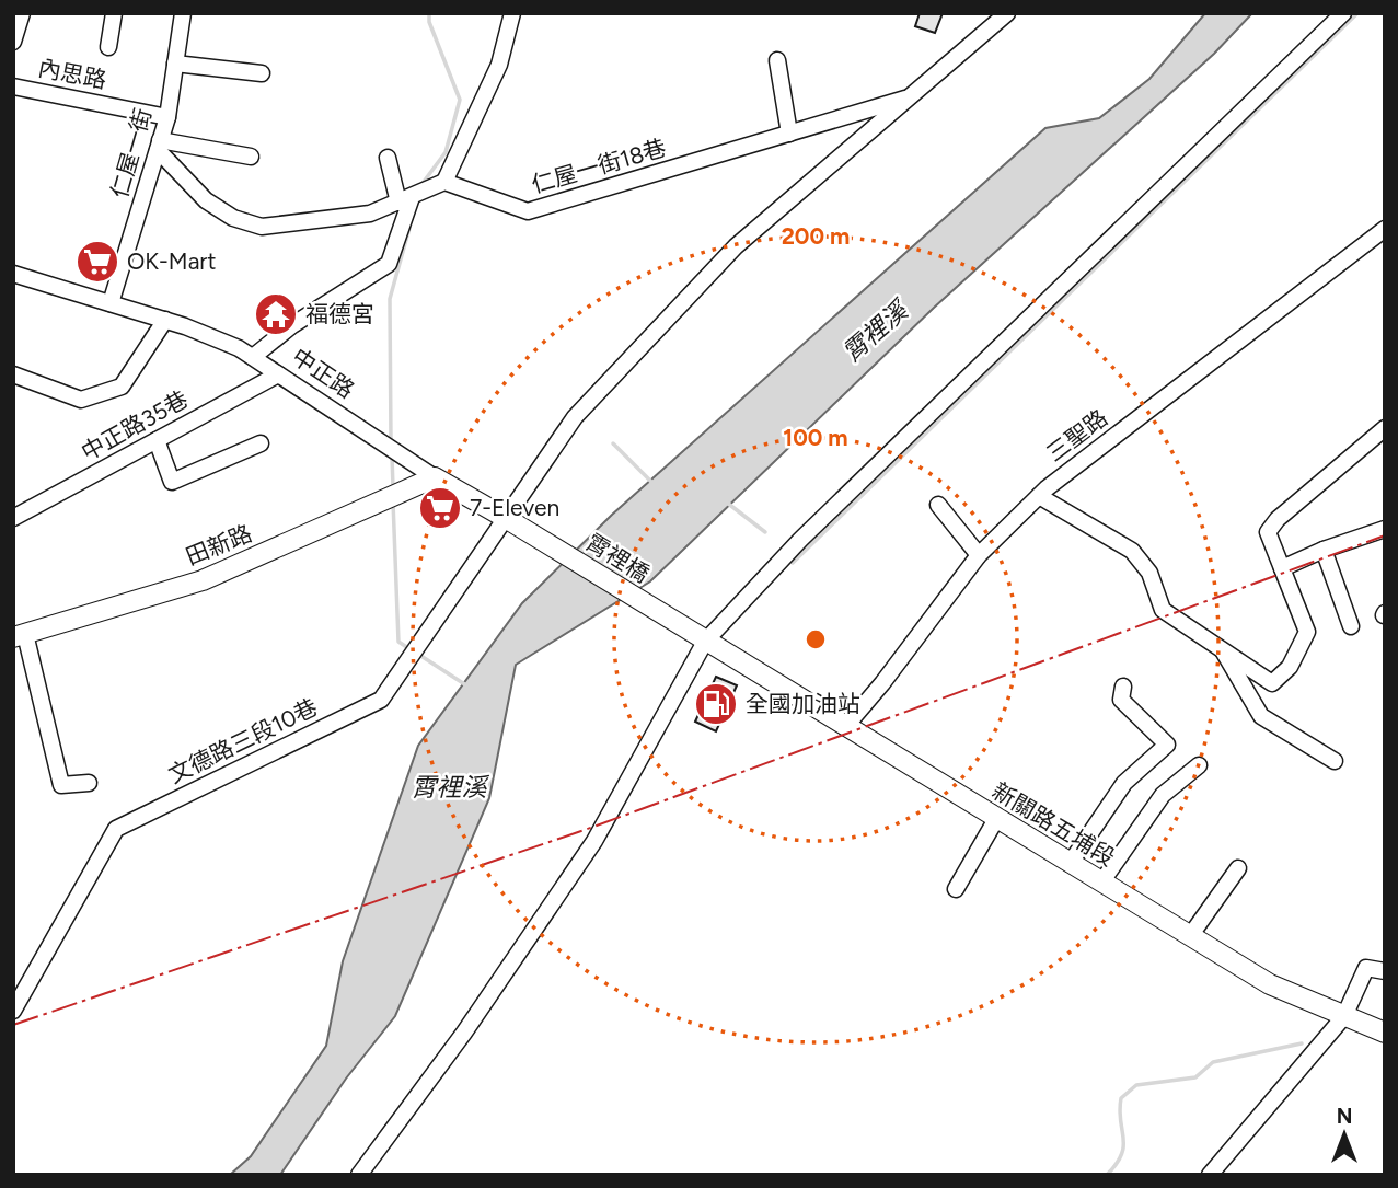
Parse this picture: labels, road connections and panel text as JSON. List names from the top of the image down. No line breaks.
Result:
{"streets":{"main road":["中正路","田新路","霄裡橋","新關路五埔段"],"street":["內思路","仁屋一街","仁屋一街18巷","中正路35巷","三聖路","文德路三段10巷"]},"crossings":[["內思路","仁屋一街"],["仁屋一街","中正路"],["仁屋一街18巷","文德路三段10巷"],["中正路","中正路35巷"],["中正路","田新路"],["中正路","霄裡橋"],["中正路","文德路三段10巷"],["三聖路","新關路五埔段"],["霄裡橋","文德路三段10巷"],["霄裡橋","新關路五埔段"]],"water":["霄裡溪"],"places":{"supermarket":["OK-Mart","7-Eleven"],"temple":["福德宮"],"fuel station":["全國加油站"]},"north":"top","rings":["200 m","100 m"]}
